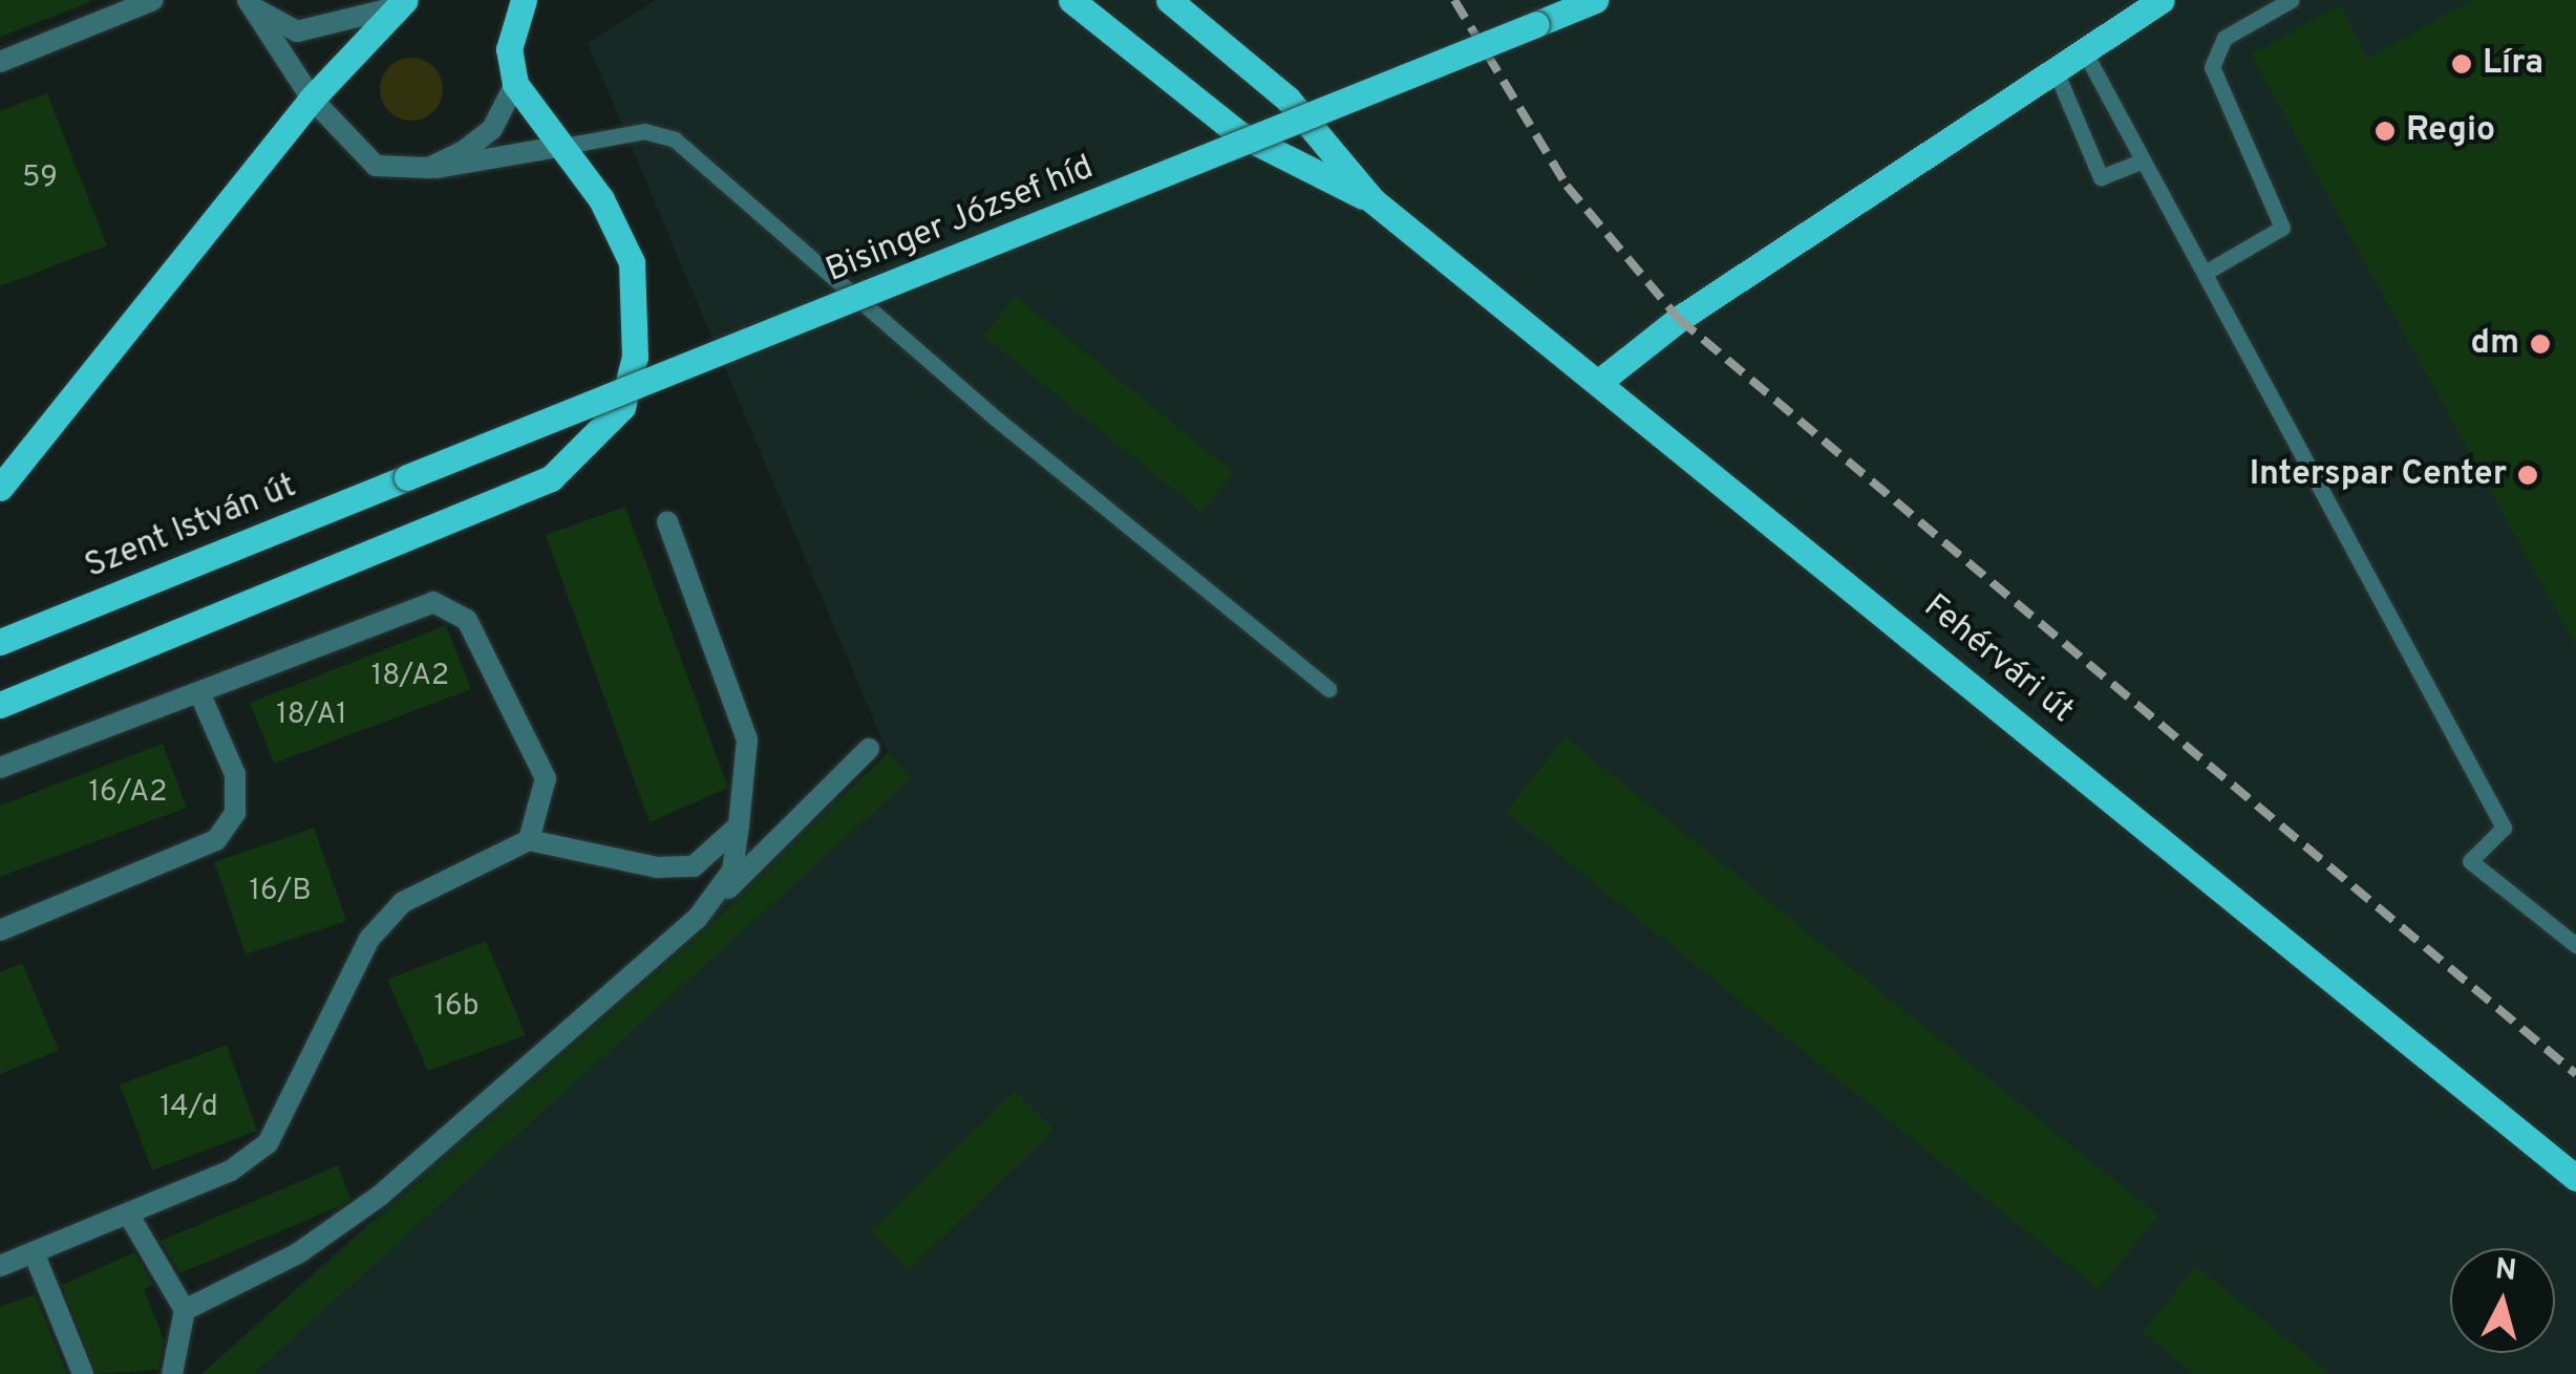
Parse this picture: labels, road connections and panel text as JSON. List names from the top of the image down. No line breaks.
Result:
{"streets":{"main road":["Bisinger József híd","Szent István út","Fehérvári út"]},"crossings":[["Bisinger József híd","Szent István út"]],"places":["Líra","Regio","dm","Interspar Center"],"house_numbers":["59","18/A2","18/A1","16/A2","16/B","16b","14/d"],"north":"top"}
